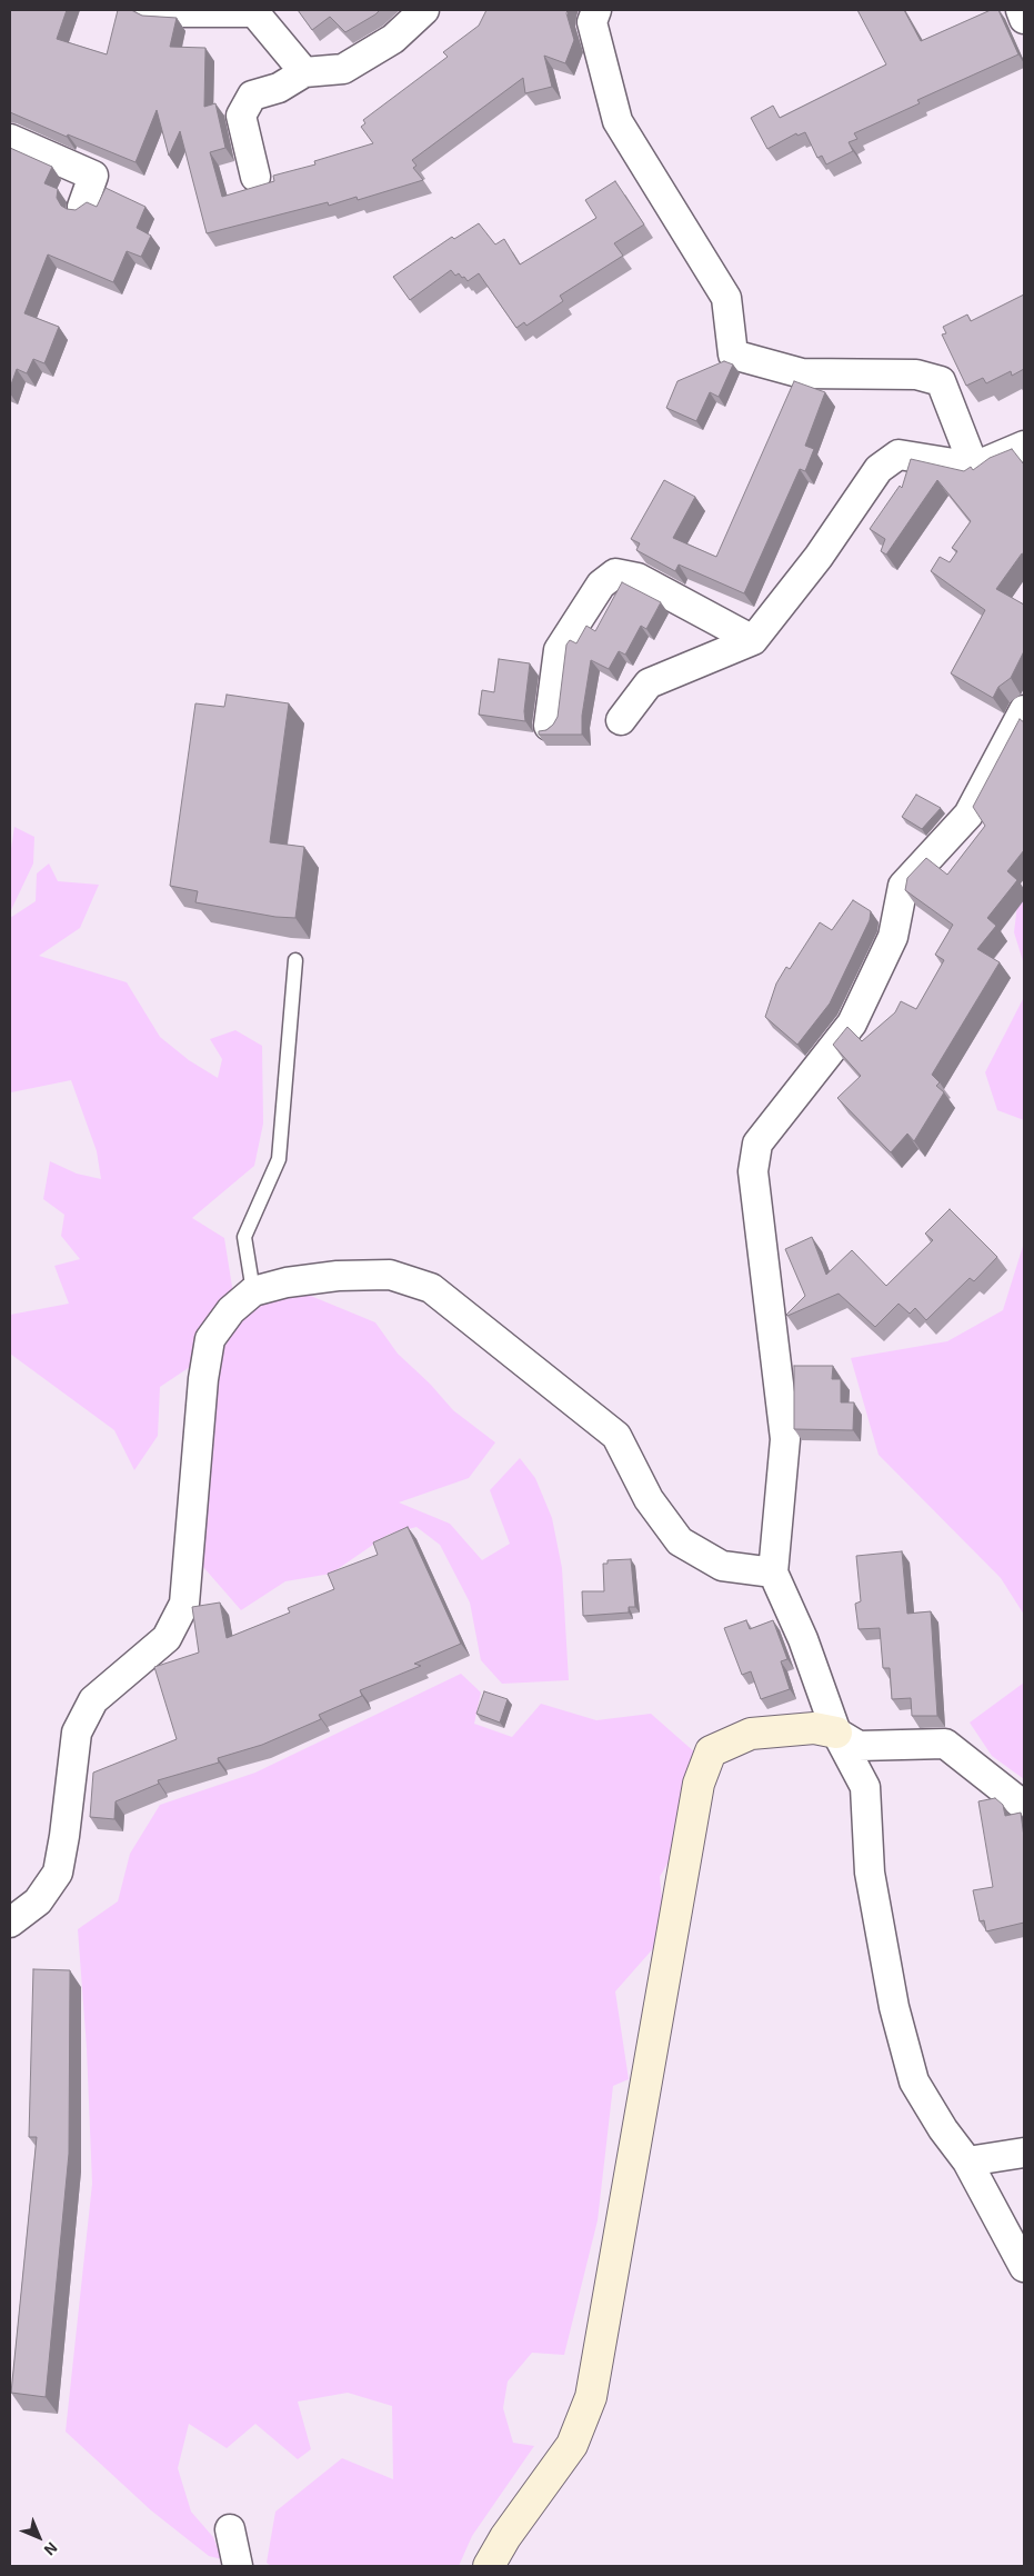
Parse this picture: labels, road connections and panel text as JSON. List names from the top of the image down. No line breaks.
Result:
{"north":"bottom right"}
